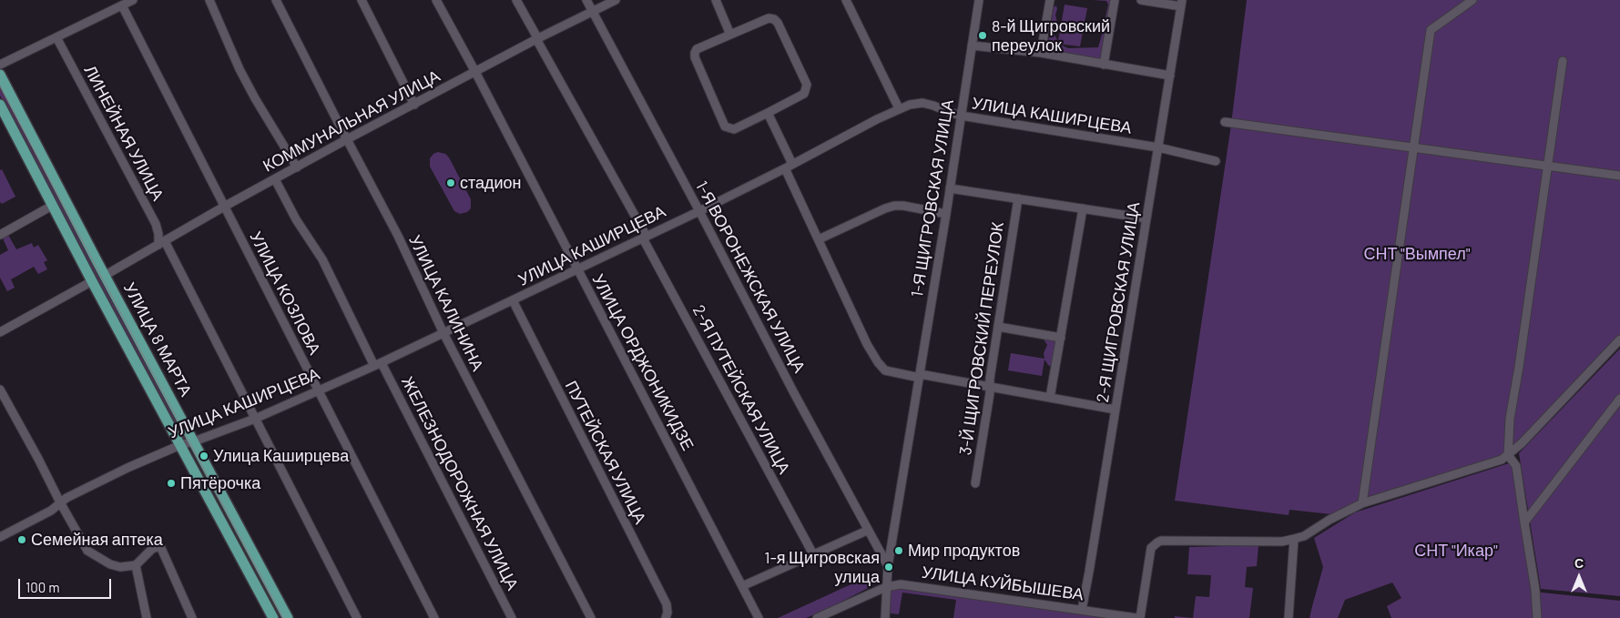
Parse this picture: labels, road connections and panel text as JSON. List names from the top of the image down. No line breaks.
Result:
{"streets":{"main road":["УЛИЦА 8 МАРТА"],"street":["УЛИЦА КАШИРЦЕВА","КОММУНАЛЬНАЯ УЛИЦА","ЛИНЕЙНАЯ УЛИЦА","1-Я ЩИГРОВСКАЯ УЛИЦА","1-Я ВОРОНЕЖСКАЯ УЛИЦА","УЛИЦА КОЗЛОВА","2-Я ЩИГРОВСКАЯ УЛИЦА","УЛИЦА КАЛИНИНА","3-Й ЩИГРОВСКИЙ ПЕРЕУЛОК","УЛИЦА ОРДЖОНИКИДЗЕ","2-Я ПУТЕЙСКАЯ УЛИЦА","ПУТЕЙСКАЯ УЛИЦА","ЖЕЛЕЗНОДОРОЖНАЯ УЛИЦА","УЛИЦА КУЙБЫШЕВА"]},"crossings":[["УЛИЦА КАШИРЦЕВА","ЛИНЕЙНАЯ УЛИЦА"],["УЛИЦА КАШИРЦЕВА","1-Я ЩИГРОВСКАЯ УЛИЦА"],["УЛИЦА КАШИРЦЕВА","1-Я ВОРОНЕЖСКАЯ УЛИЦА"],["УЛИЦА КАШИРЦЕВА","УЛИЦА КОЗЛОВА"],["УЛИЦА КАШИРЦЕВА","2-Я ЩИГРОВСКАЯ УЛИЦА"],["УЛИЦА КАШИРЦЕВА","УЛИЦА КАЛИНИНА"],["УЛИЦА КАШИРЦЕВА","УЛИЦА 8 МАРТА"],["УЛИЦА КАШИРЦЕВА","УЛИЦА ОРДЖОНИКИДЗЕ"],["УЛИЦА КАШИРЦЕВА","2-Я ПУТЕЙСКАЯ УЛИЦА"],["УЛИЦА КАШИРЦЕВА","ПУТЕЙСКАЯ УЛИЦА"],["УЛИЦА КАШИРЦЕВА","ЖЕЛЕЗНОДОРОЖНАЯ УЛИЦА"],["КОММУНАЛЬНАЯ УЛИЦА","ЛИНЕЙНАЯ УЛИЦА"],["КОММУНАЛЬНАЯ УЛИЦА","1-Я ВОРОНЕЖСКАЯ УЛИЦА"],["КОММУНАЛЬНАЯ УЛИЦА","УЛИЦА КОЗЛОВА"],["КОММУНАЛЬНАЯ УЛИЦА","УЛИЦА КАЛИНИНА"],["КОММУНАЛЬНАЯ УЛИЦА","УЛИЦА 8 МАРТА"],["КОММУНАЛЬНАЯ УЛИЦА","УЛИЦА ОРДЖОНИКИДЗЕ"],["КОММУНАЛЬНАЯ УЛИЦА","2-Я ПУТЕЙСКАЯ УЛИЦА"],["КОММУНАЛЬНАЯ УЛИЦА","ЖЕЛЕЗНОДОРОЖНАЯ УЛИЦА"],["1-Я ЩИГРОВСКАЯ УЛИЦА","1-Я ВОРОНЕЖСКАЯ УЛИЦА"],["1-Я ЩИГРОВСКАЯ УЛИЦА","УЛИЦА КУЙБЫШЕВА"],["2-Я ЩИГРОВСКАЯ УЛИЦА","УЛИЦА КУЙБЫШЕВА"]],"parks":["СНТ \"Вымпел\"","СНТ \"Икар\""],"places":["8-й Щигровский переулок","стадион","Улица Каширцева","Пятёрочка","Семейная аптека","Мир продуктов","1-я Щигровская улица"],"scale_bar":"100 m","north":"top"}
